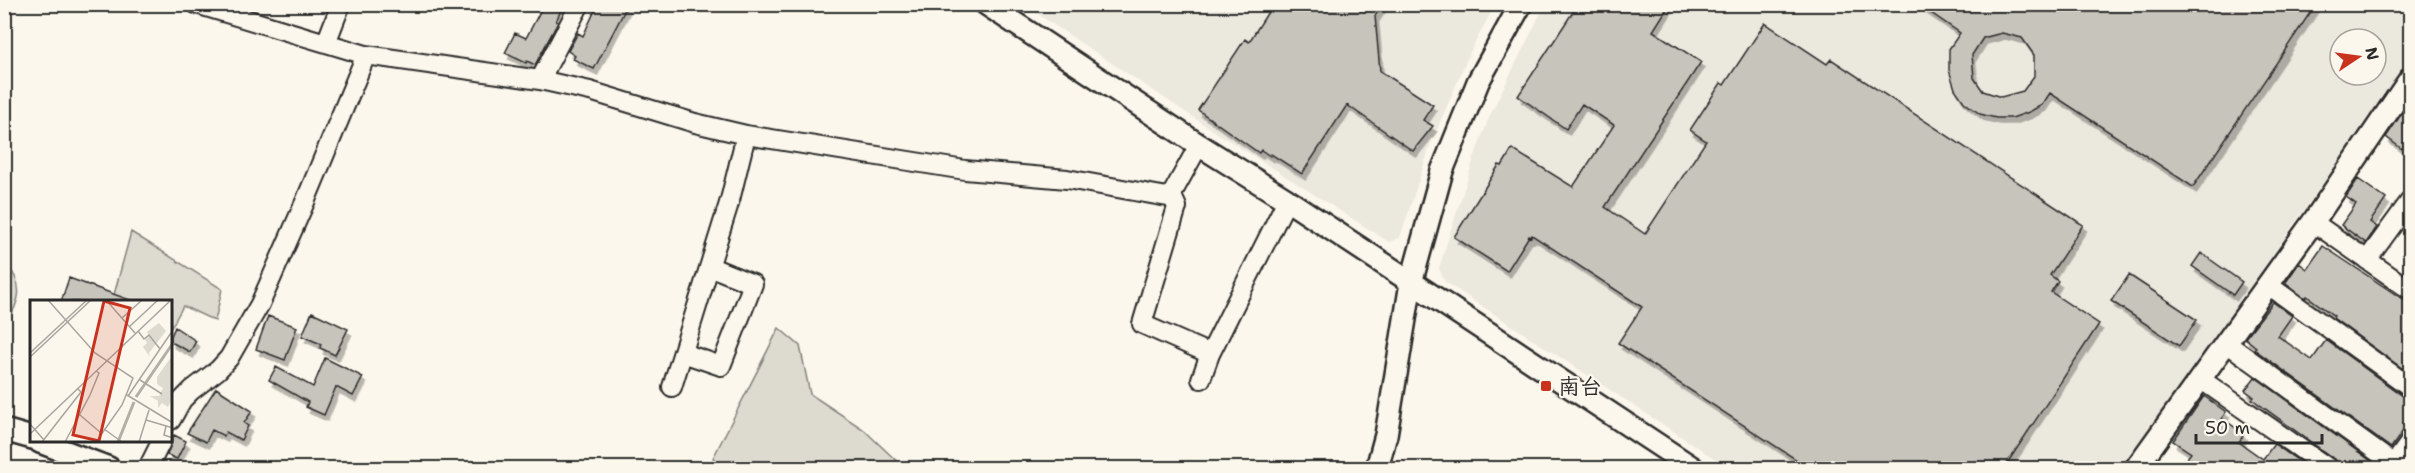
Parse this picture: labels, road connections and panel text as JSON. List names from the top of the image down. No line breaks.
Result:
{"places":{"transit":["南台"]},"scale_bar":"50 m","north":"right"}
